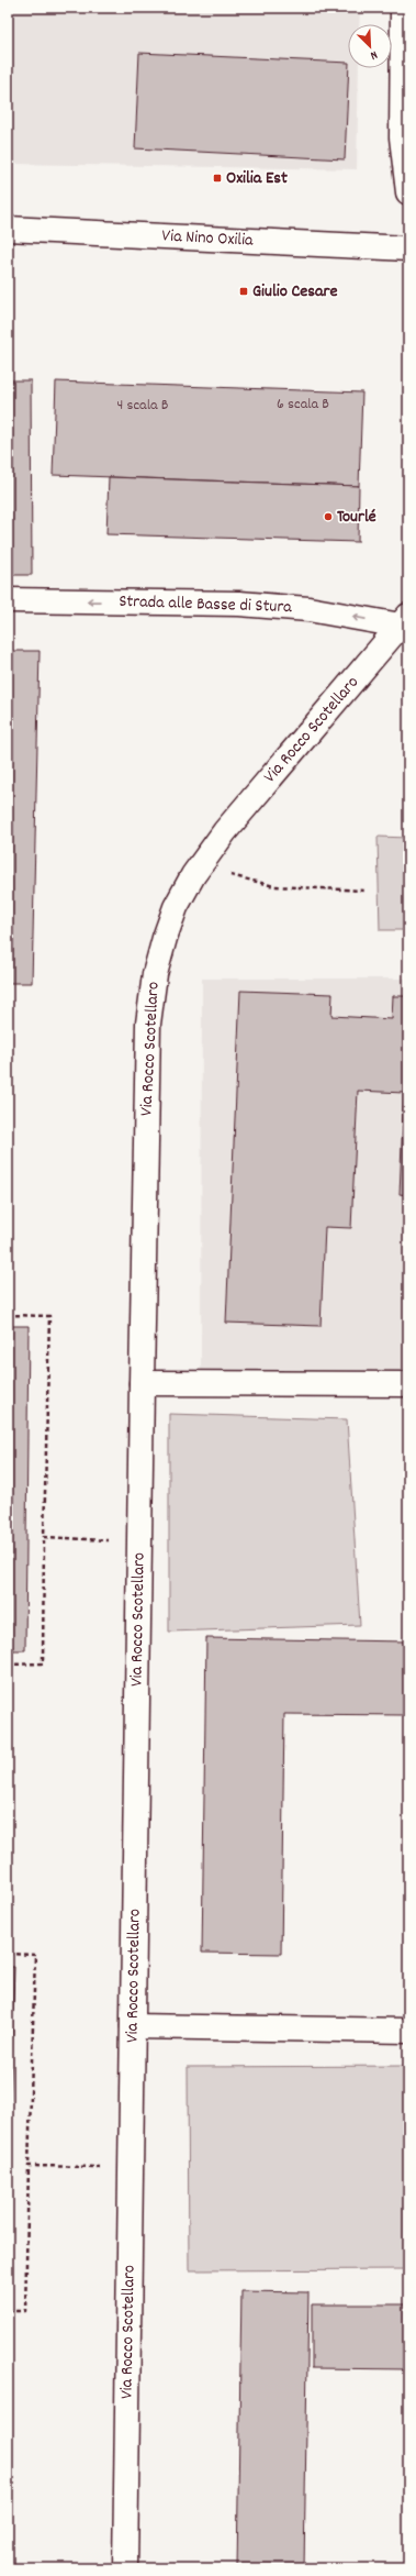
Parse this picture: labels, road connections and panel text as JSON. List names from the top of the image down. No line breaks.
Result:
{"streets":{"street":["Via Nino Oxilia","Strada alle Basse di Stura","Via Rocco Scotellaro"]},"crossings":[["Strada alle Basse di Stura","Via Rocco Scotellaro"]],"one_way":["Strada alle Basse di Stura"],"places":{"transit":["Oxilia Est","Giulio Cesare"],"other":["Tourlé"]},"house_numbers":["6 scala B","4 scala B"],"north":"bottom right"}
